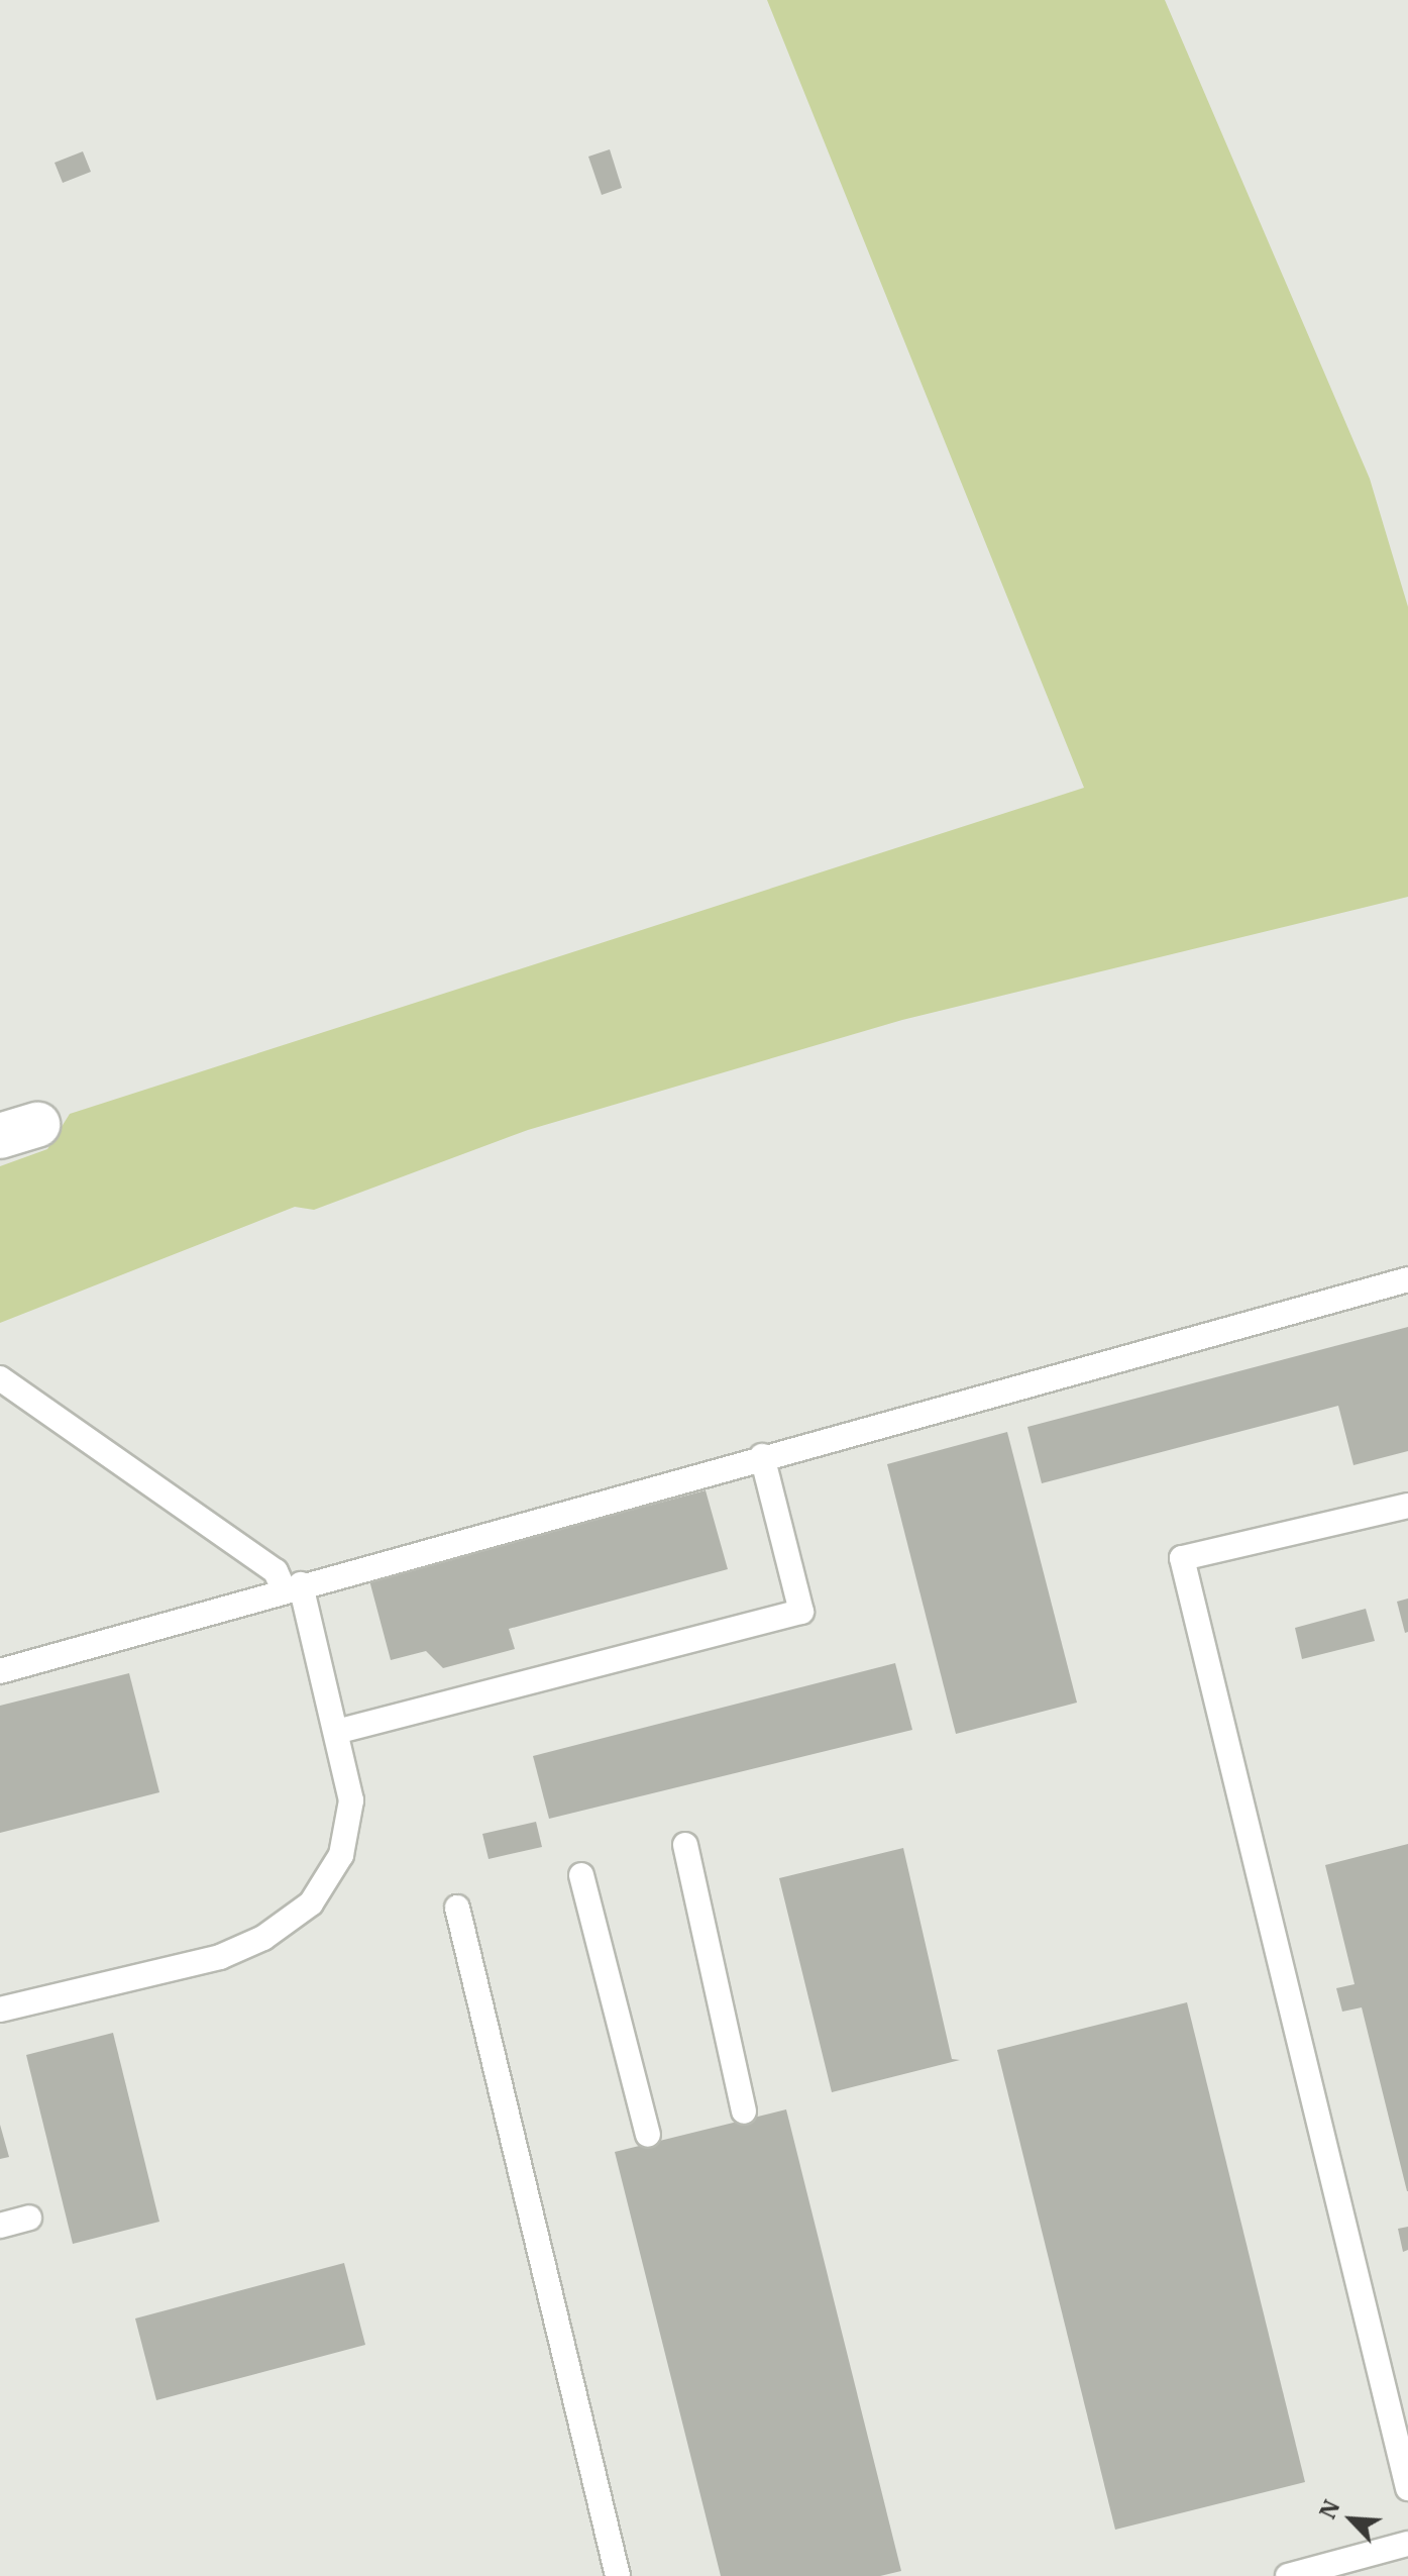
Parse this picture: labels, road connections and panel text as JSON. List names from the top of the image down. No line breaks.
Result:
{"north":"top left"}
